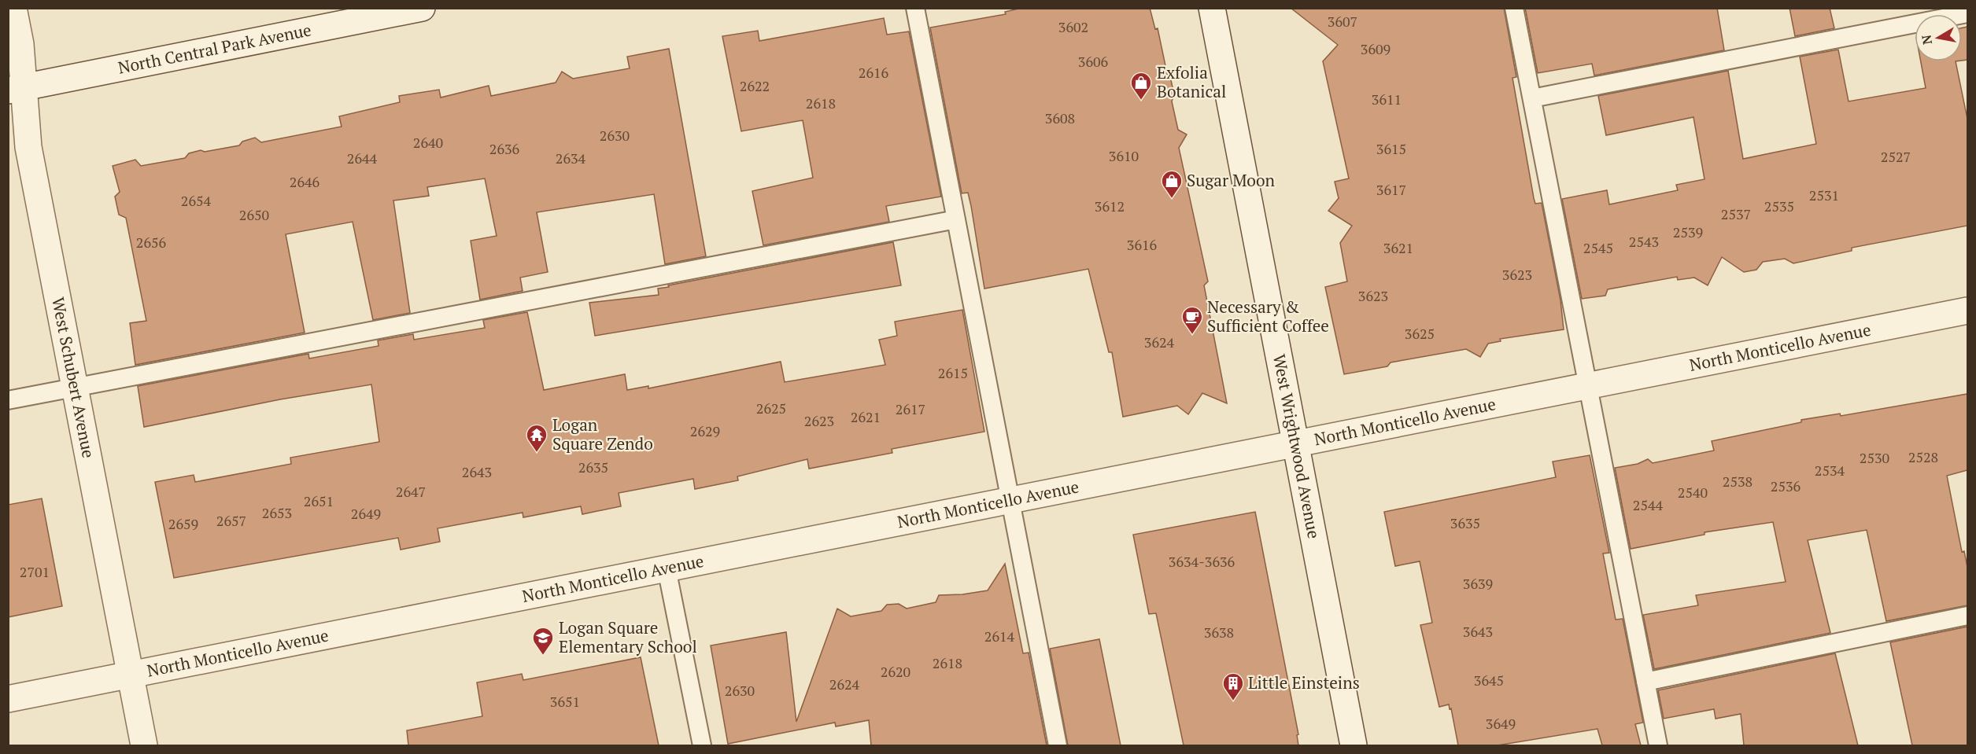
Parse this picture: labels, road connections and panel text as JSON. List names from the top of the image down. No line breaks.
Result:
{"streets":{"street":["North Central Park Avenue","North Monticello Avenue","West Schubert Avenue","West Wrightwood Avenue"]},"crossings":[["North Central Park Avenue","West Schubert Avenue"],["North Monticello Avenue","West Schubert Avenue"],["North Monticello Avenue","West Wrightwood Avenue"]],"places":{"shop":["Exfolia Botanical","Sugar Moon"],"cafe":["Necessary & Sufficient Coffee"],"temple":["Logan Square Zendo"],"school or university":["Logan Square Elementary School"],"building":["Little Einsteins"]},"house_numbers":["3607","3602","3609","3606","2616","2622","3611","2618","3608","2630","2640","2636","3615","3610","2527","2644","2634","2646","3617","2531","2654","3612","2535","2537","2650","2539","2543","2656","3616","3621","2545","3623","3623","3625","3624","2615","2625","2617","2621","2623","2629","2528","2530","2635","2534","2643","2538","2536","2647","2540","2651","2544","2653","2649","2657","3635","2659","3634-3636","2701","3639","3643","3638","2614","2618","2620","3645","2624","2630","3651","3649"],"north":"left"}
